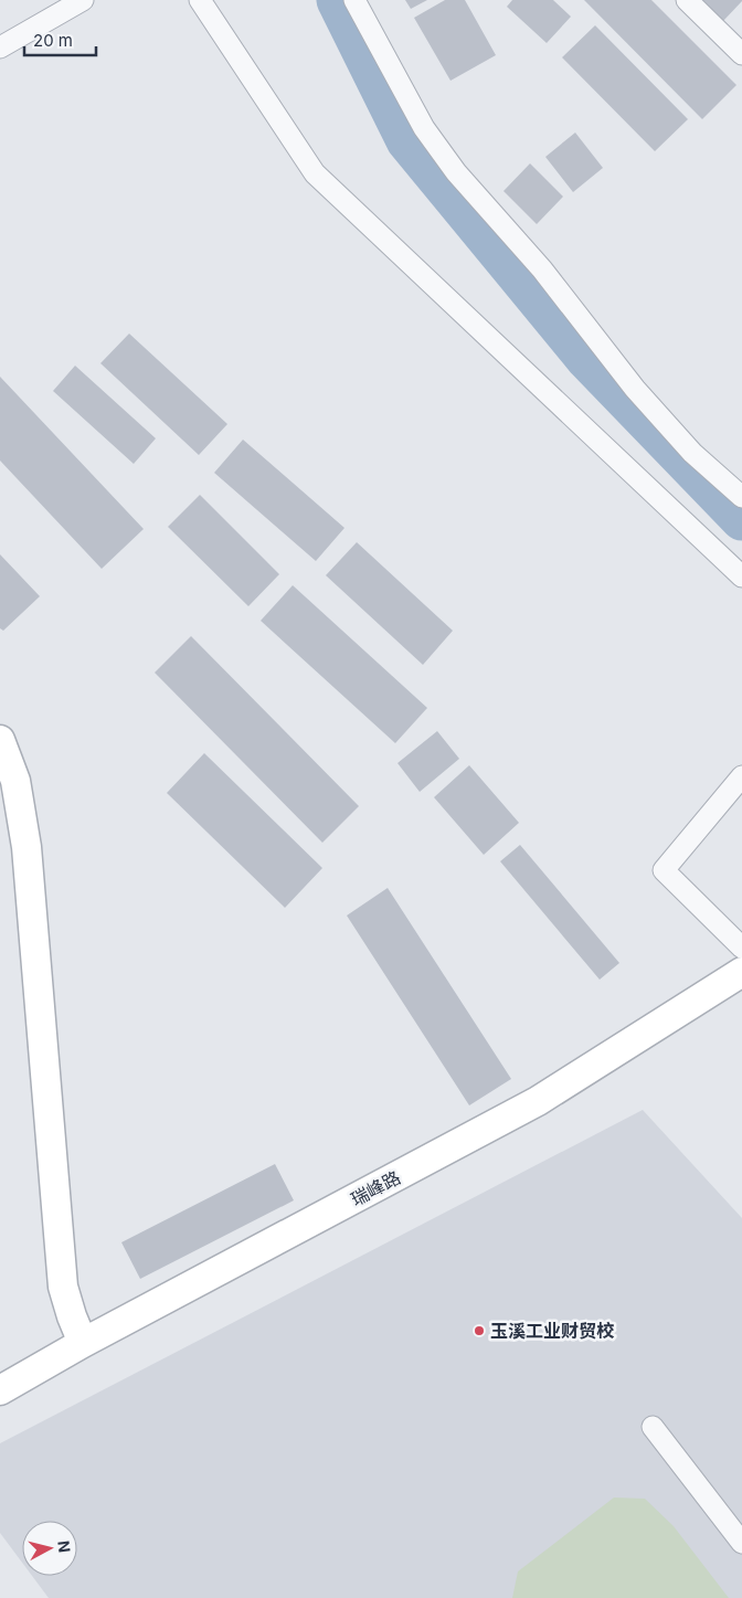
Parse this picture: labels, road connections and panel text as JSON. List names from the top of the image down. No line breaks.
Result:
{"streets":{"street":["瑞峰路"]},"places":["玉溪工业财贸校"],"scale_bar":"20 m","north":"right"}
